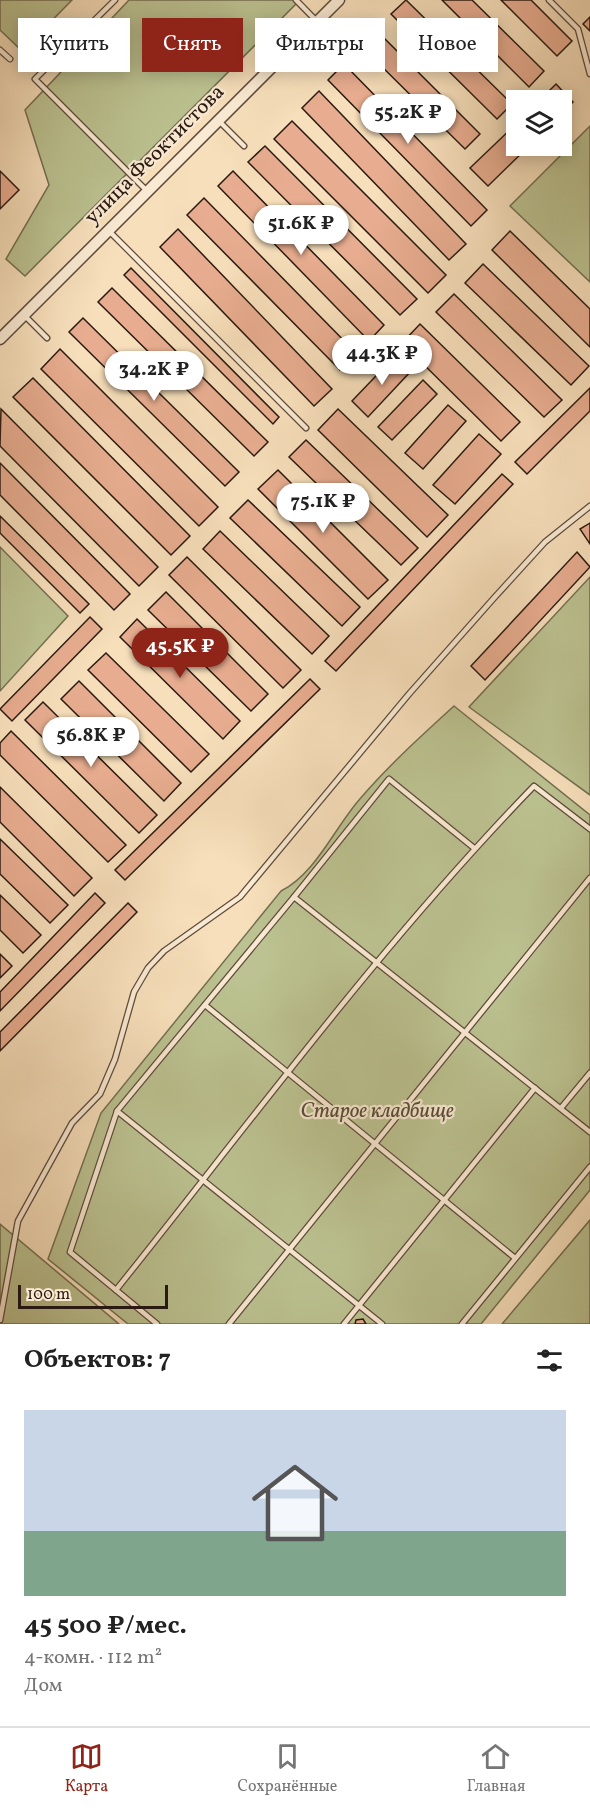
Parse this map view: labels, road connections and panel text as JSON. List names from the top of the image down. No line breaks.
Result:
{"streets":{"street":["улица Феоктистова"]},"parks":["Старое кладбище"],"scale_bar":"100 m","page":{"chip":["Купить","Снять","Фильтры","Новое"],"price":["55.2K ₽","51.6K ₽","44.3K ₽","34.2K ₽","75.1K ₽","45.5K ₽","56.8K ₽"],"scale":"100 m","heading":"Объектов: 7","list":[{"name":"45 500 ₽/мес.","note":"4-комн. · 112 m² · Дом"}],"tabs":["Карта","Сохранённые","Главная"]}}
